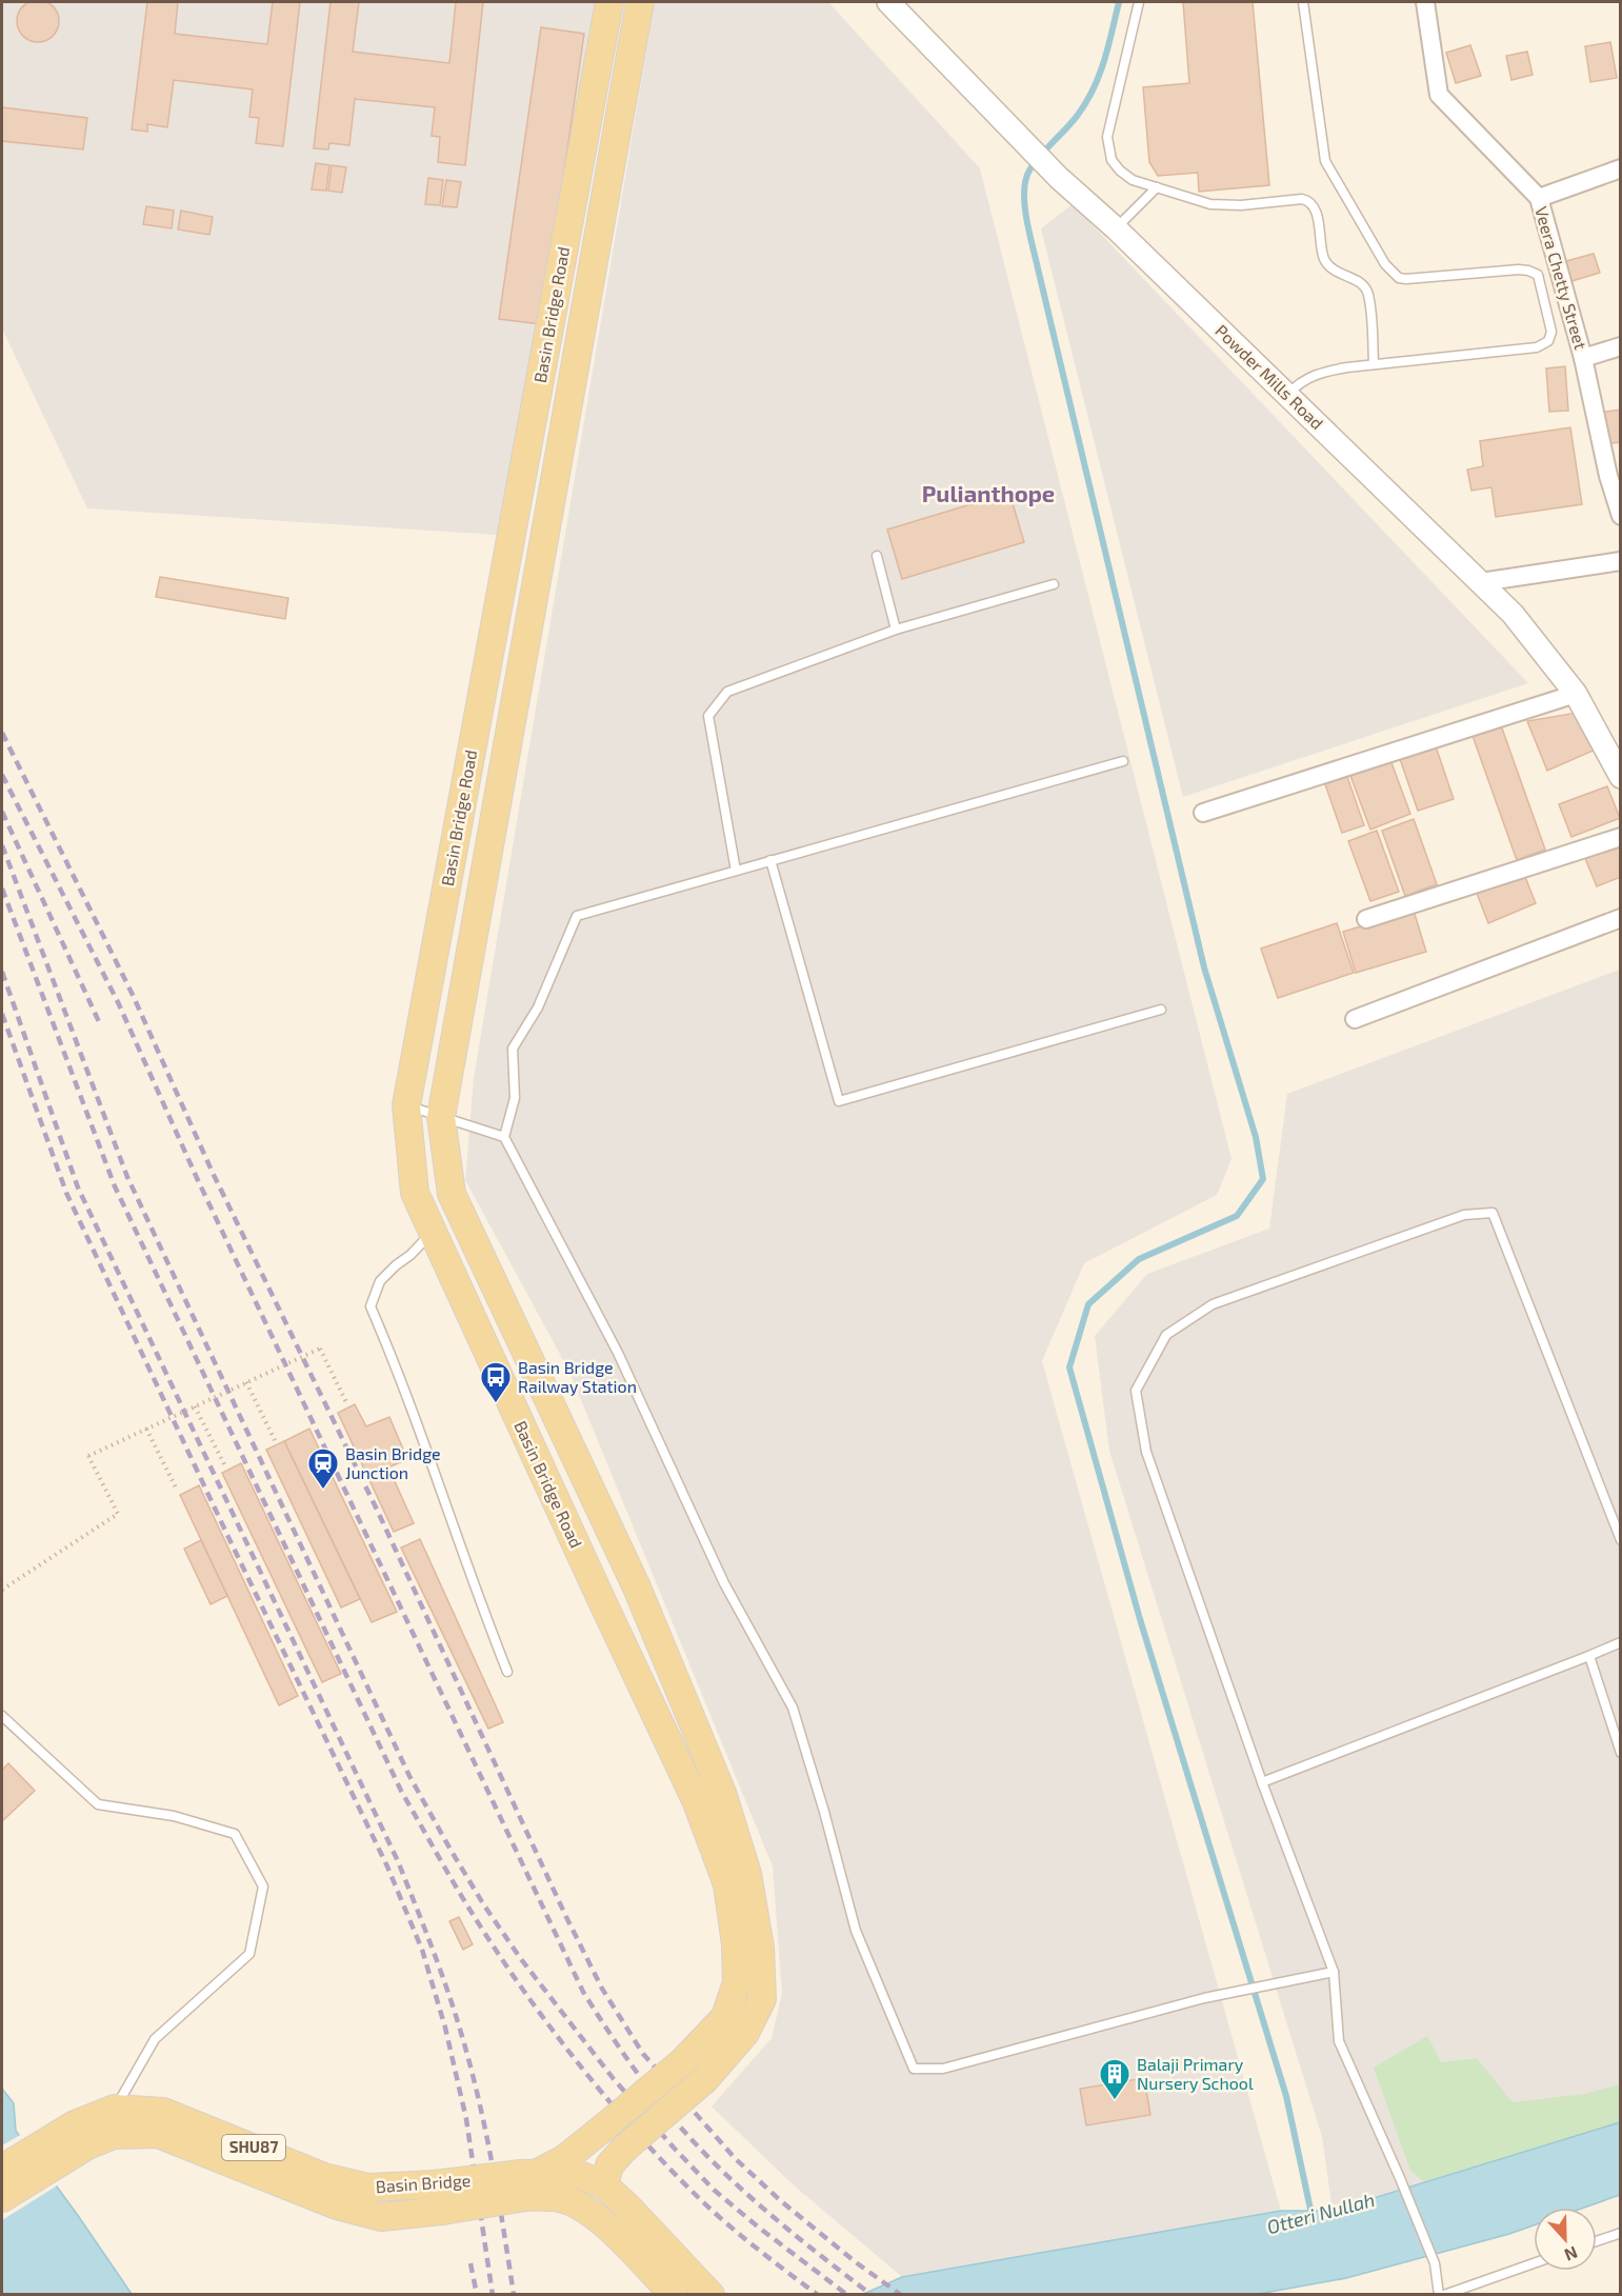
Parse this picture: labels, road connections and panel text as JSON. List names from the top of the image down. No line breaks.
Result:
{"streets":{"main road":["Basin Bridge Road","SHU87","Basin Bridge"],"street":["Veera Chetty Street","Powder Mills Road"]},"crossings":[["Basin Bridge Road","Basin Bridge"]],"districts":["Pulianthope"],"water":["Otteri Nullah"],"places":{"bus stop":["Basin Bridge Railway Station"],"station":["Basin Bridge Junction"],"building":["Balaji Primary Nursery School"]},"north":"bottom"}
